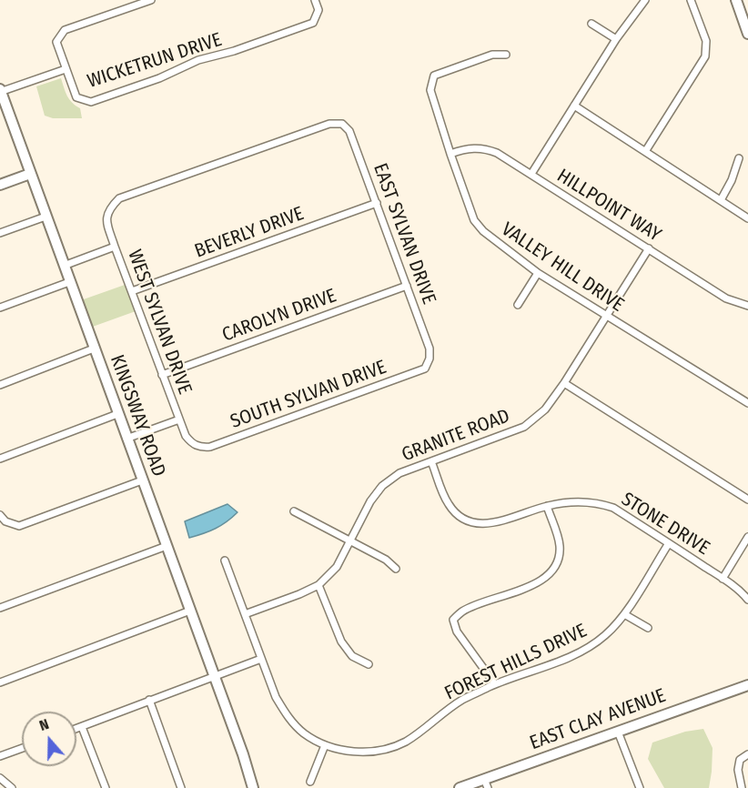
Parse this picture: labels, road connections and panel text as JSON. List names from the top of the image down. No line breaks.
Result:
{"streets":{"street":["WICKETRUN DRIVE","HILLPOINT WAY","BEVERLY DRIVE","EAST SYLVAN DRIVE","VALLEY HILL DRIVE","CAROLYN DRIVE","WEST SYLVAN DRIVE","SOUTH SYLVAN DRIVE","KINGSWAY ROAD","GRANITE ROAD","STONE DRIVE","FOREST HILLS DRIVE","EAST CLAY AVENUE"]},"crossings":[["HILLPOINT WAY","VALLEY HILL DRIVE"],["HILLPOINT WAY","GRANITE ROAD"],["BEVERLY DRIVE","EAST SYLVAN DRIVE"],["BEVERLY DRIVE","WEST SYLVAN DRIVE"],["EAST SYLVAN DRIVE","CAROLYN DRIVE"],["EAST SYLVAN DRIVE","WEST SYLVAN DRIVE"],["EAST SYLVAN DRIVE","SOUTH SYLVAN DRIVE"],["VALLEY HILL DRIVE","GRANITE ROAD"],["CAROLYN DRIVE","WEST SYLVAN DRIVE"],["WEST SYLVAN DRIVE","SOUTH SYLVAN DRIVE"],["GRANITE ROAD","STONE DRIVE"],["GRANITE ROAD","FOREST HILLS DRIVE"],["STONE DRIVE","FOREST HILLS DRIVE"]],"north":"top"}
